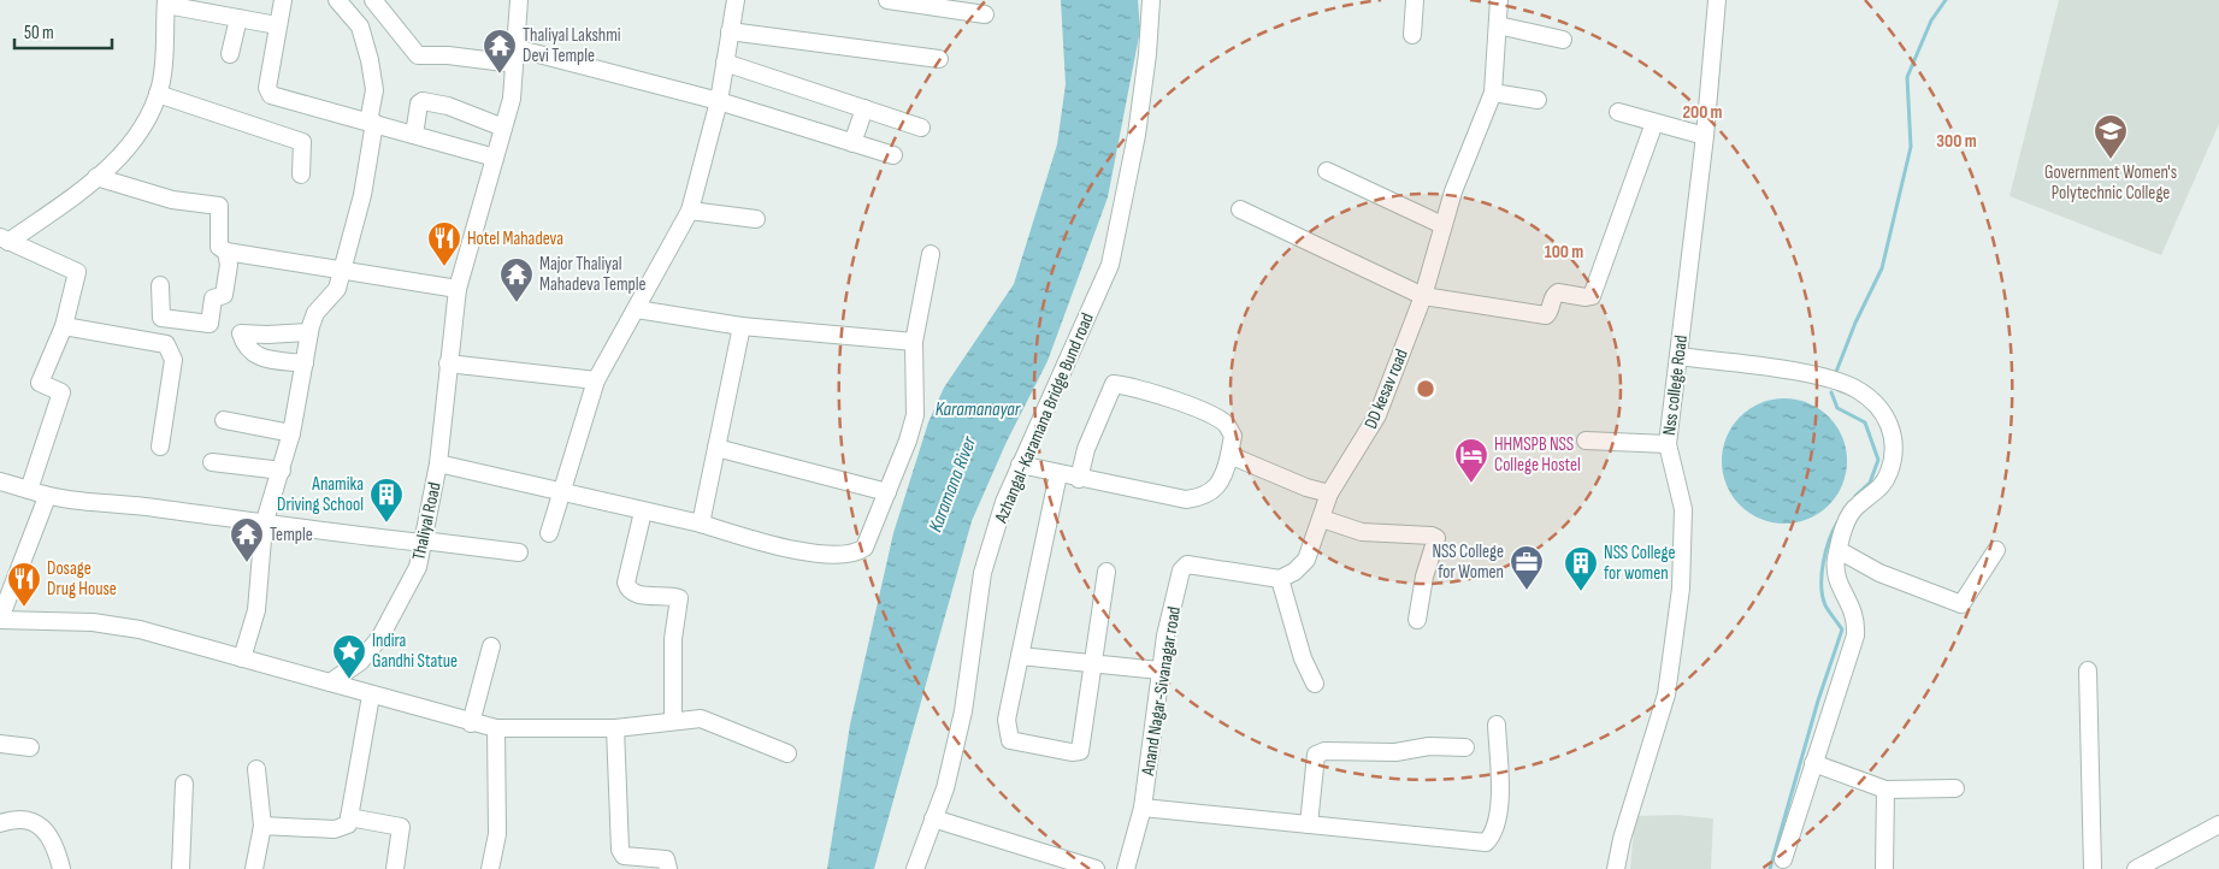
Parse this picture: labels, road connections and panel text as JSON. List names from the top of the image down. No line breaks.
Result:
{"streets":{"street":["Nss college Road","DD kesav road","Azhangal-Karamana Bridge Bund road","Thaliyal Road","Anand Nagar-Sivanagar road"]},"water":["Karamanayar","Karamana River"],"places":{"temple":["Thaliyal Lakshmi Devi Temple","Major Thaliyal Mahadeva Temple","Temple"],"school or university":["Government Women's Polytechnic College"],"restaurant":["Hotel Mahadeva","Dosage Drug House"],"hotel":["HHMSPB NSS College Hostel"],"building":["Anamika Driving School","NSS College for women"],"office":["NSS College for Women"],"place":["Indira Gandhi Statue"]},"scale_bar":"50 m","rings":["200 m","300 m","100 m"]}
